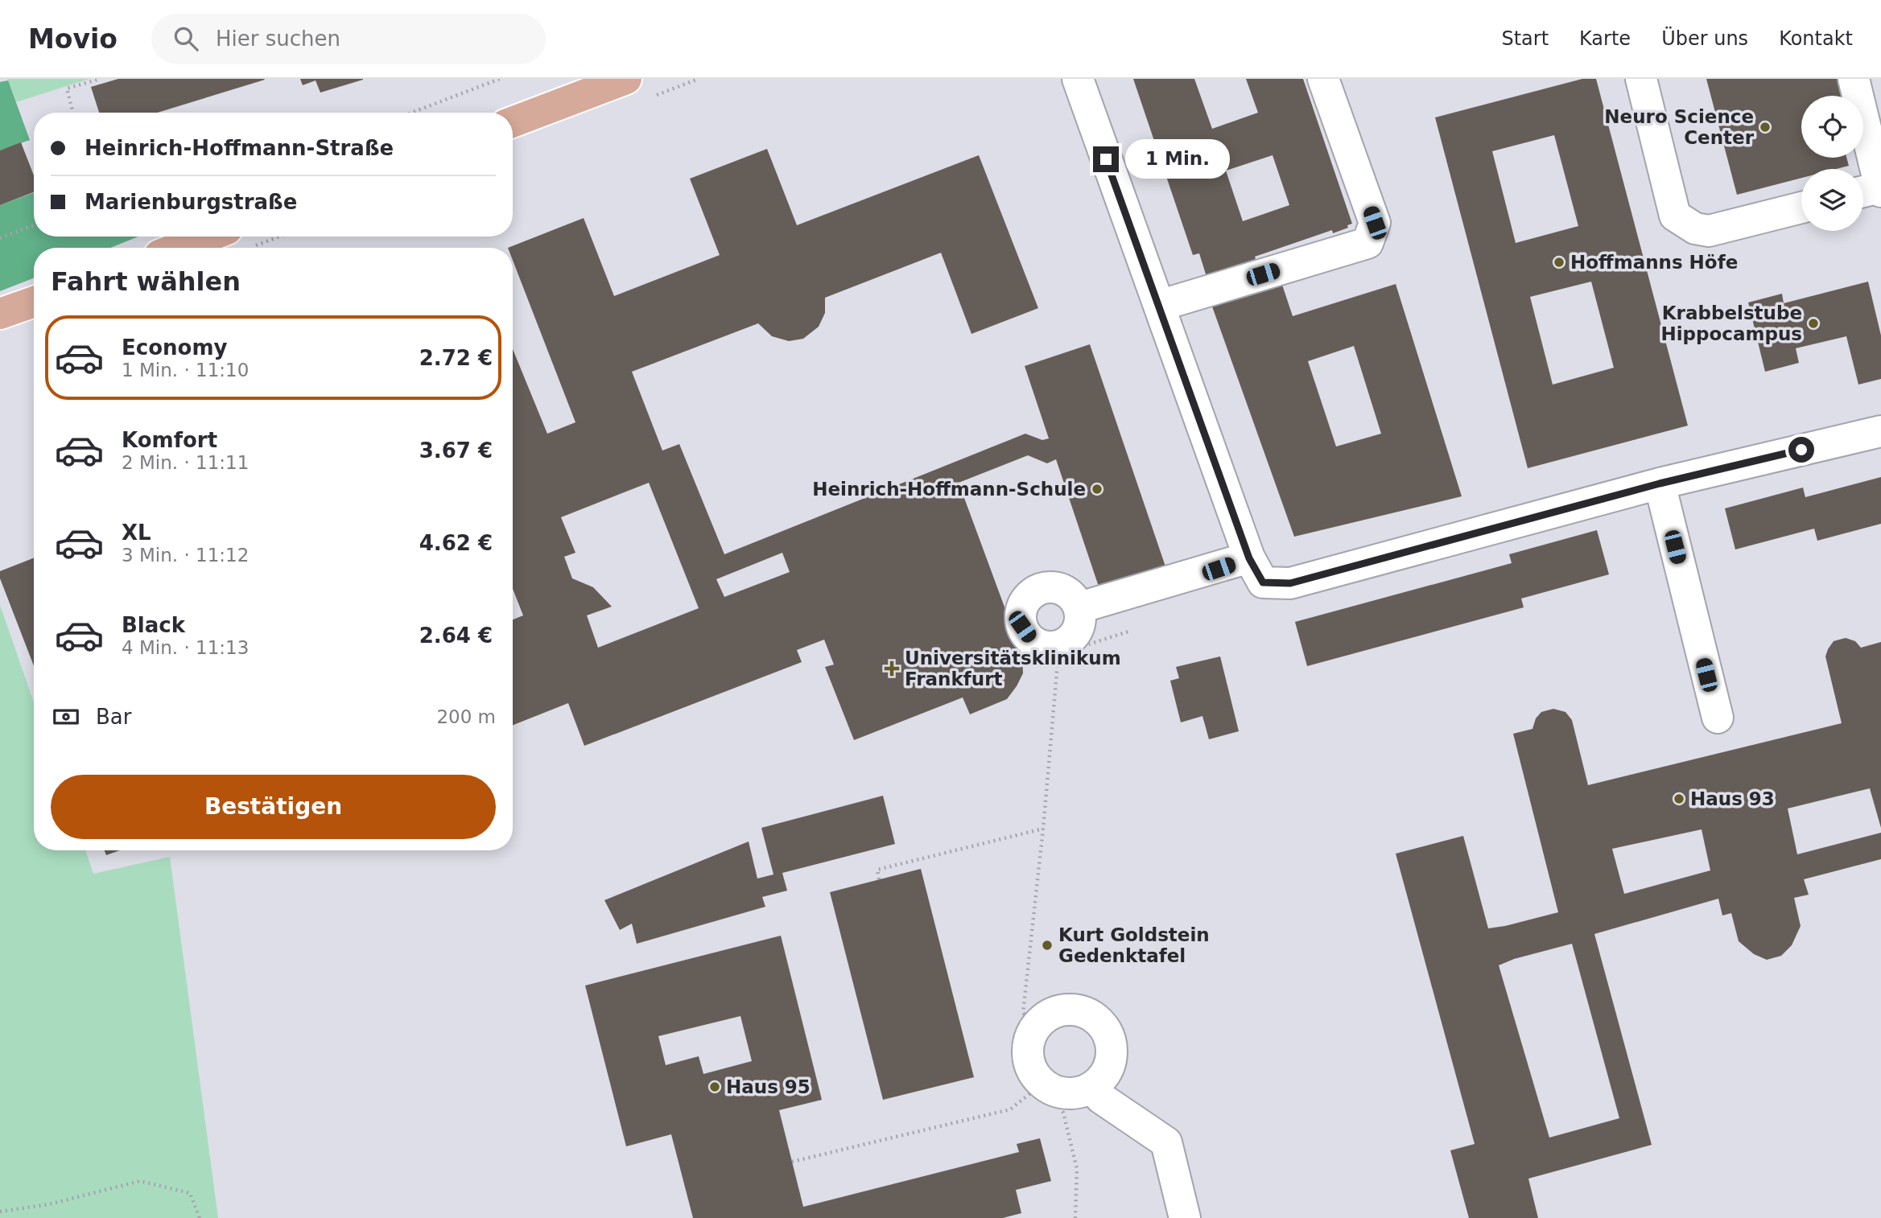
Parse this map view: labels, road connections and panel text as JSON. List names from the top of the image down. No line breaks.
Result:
{"places":{"other":["Neuro Science Center","Hoffmanns Höfe","Krabbelstube Hippocampus","Heinrich-Hoffmann-Schule","Haus 93","Kurt Goldstein Gedenktafel","Haus 95"],"health":["Universitätsklinikum Frankfurt"]},"page":{"header":"Movio","search":"Hier suchen","nav":["Start","Karte","Über uns","Kontakt"],"banner":["Heinrich-Hoffmann-Straße","Marienburgstraße"],"bubble":"1 Min.","heading":"Fahrt wählen","list":[{"name":"Economy","note":"1 Min. · 11:10","value":"2.72 €"},{"name":"Komfort","note":"2 Min. · 11:11","value":"3.67 €"},{"name":"XL","note":"3 Min. · 11:12","value":"4.62 €"},{"name":"Black","note":"4 Min. · 11:13","value":"2.64 €"}],"pay":["Bar","200 m"],"buttons":"Bestätigen"}}
